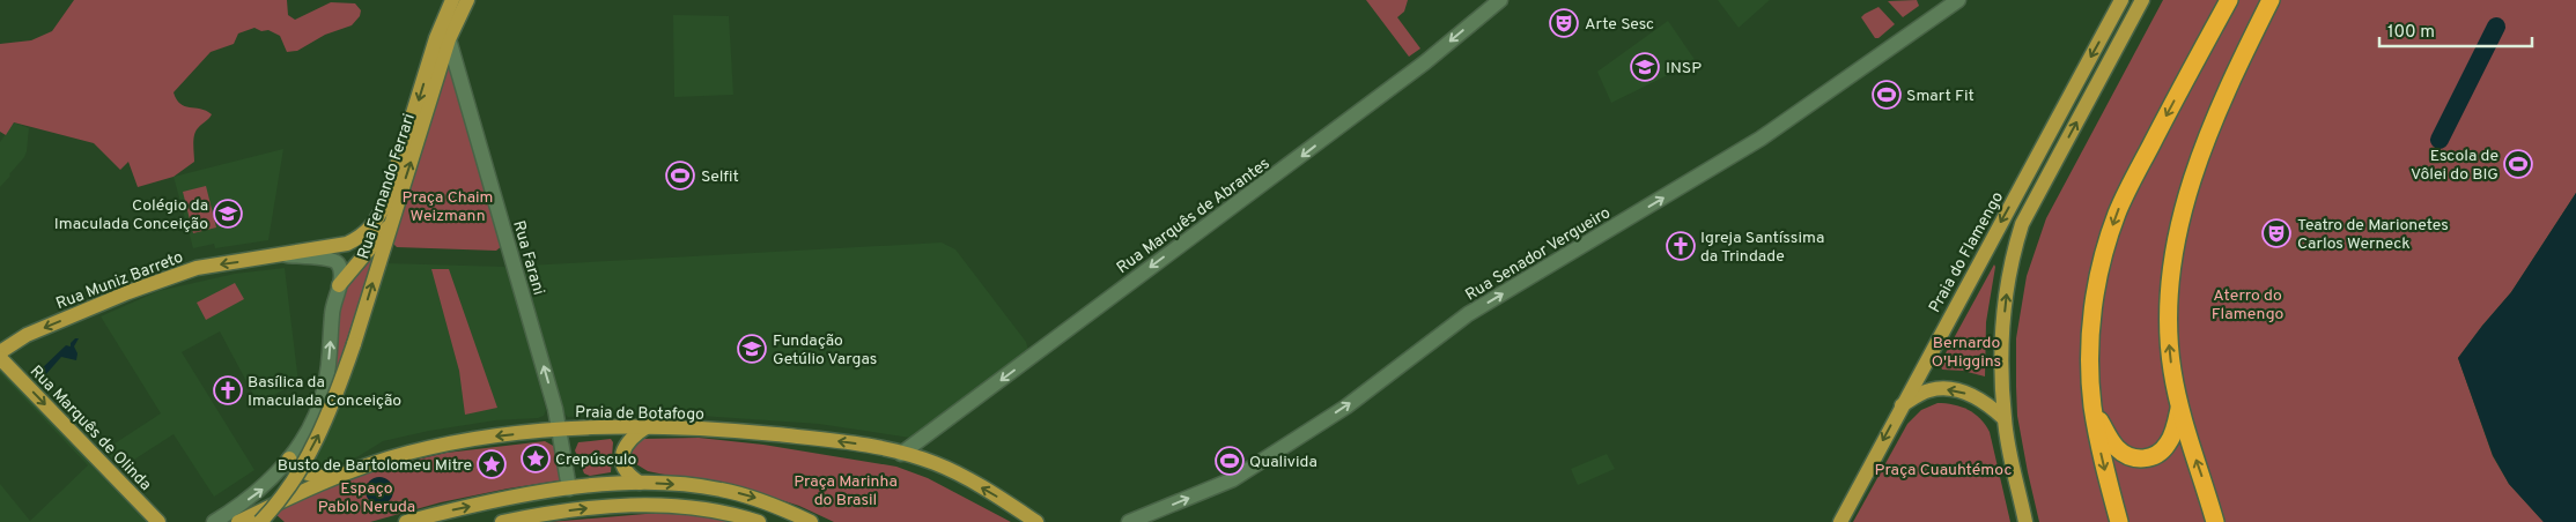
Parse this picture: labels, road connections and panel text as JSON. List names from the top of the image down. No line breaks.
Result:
{"streets":{"main road":["Rua Fernando Ferrari","Praia do Flamengo","Rua Muniz Barreto","Praia de Botafogo","Rua Marquês de Olinda"],"street":["Rua Marquês de Abrantes","Rua Senador Vergueiro","Rua Farani"]},"crossings":[["Rua Fernando Ferrari","Rua Farani"],["Rua Fernando Ferrari","Rua Muniz Barreto"],["Rua Marquês de Abrantes","Praia de Botafogo"],["Rua Farani","Praia de Botafogo"]],"one_way":["Rua Marquês de Abrantes","Rua Senador Vergueiro","Rua Farani","Rua Muniz Barreto","Rua Marquês de Olinda"],"parks":["Praça Chaim Weizmann","Aterro do Flamengo","Bernardo O'Higgins","Praça Cuauhtémoc","Praça Marinha do Brasil","Espaço Pablo Neruda"],"places":{"theatre":["Arte Sesc","Teatro de Marionetes Carlos Werneck"],"school or university":["INSP","Colégio da Imaculada Conceição","Fundação Getúlio Vargas"],"sports":["Smart Fit","Escola de Vôlei do BIG","Selfit","Qualivida"],"church":["Igreja Santíssima da Trindade","Basílica da Imaculada Conceição"],"place":["Crepúsculo","Busto de Bartolomeu Mitre"]},"scale_bar":"100 m"}
